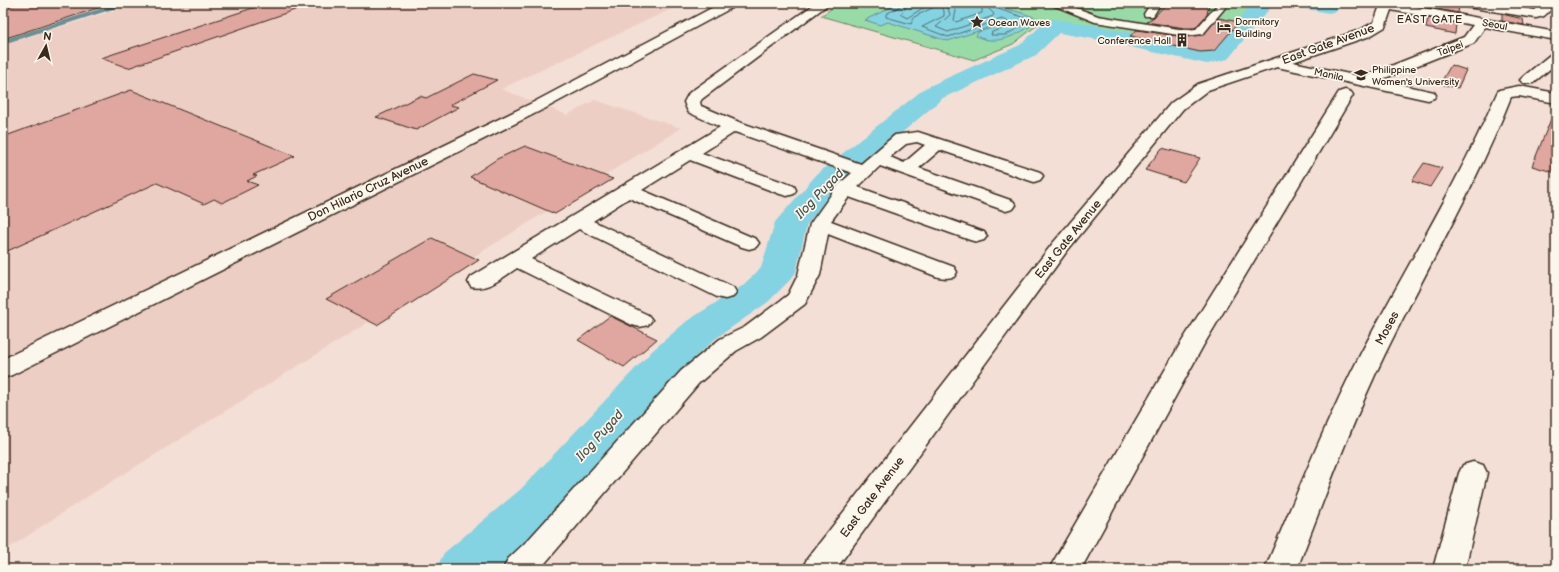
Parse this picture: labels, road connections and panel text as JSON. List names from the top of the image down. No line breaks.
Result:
{"streets":{"street":["Seoul","East Gate Avenue","Taipei","Manila","Don Hilario Cruz Avenue","Moses"]},"crossings":[["Seoul","East Gate Avenue"],["Seoul","Taipei"],["East Gate Avenue","Manila"],["Taipei","Manila"]],"districts":["EAST GATE"],"water":["Ilog Pugad"],"places":{"place":["Ocean Waves"],"hotel":["Dormitory Building"],"building":["Conference Hall"],"school or university":["Philippine Women's University"]},"north":"top"}
